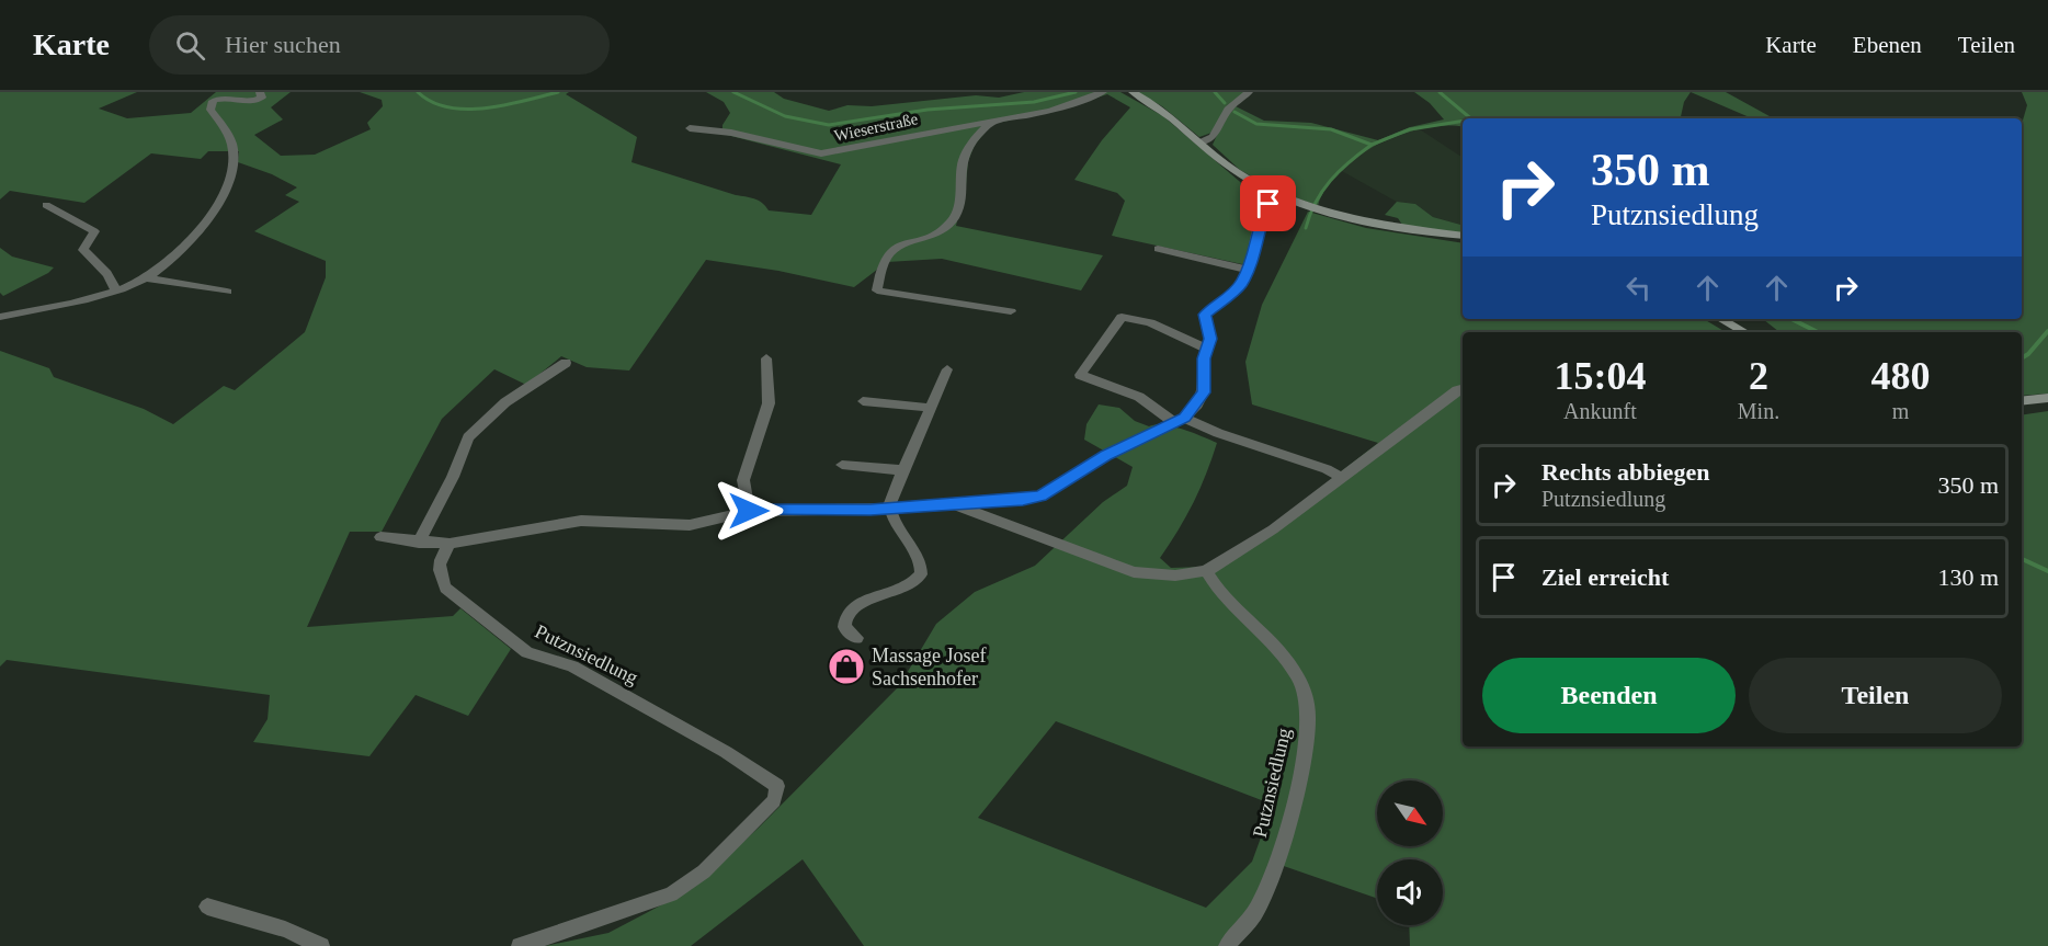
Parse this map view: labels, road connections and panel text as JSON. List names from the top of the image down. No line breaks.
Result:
{"streets":{"street":["Wieserstraße","Putznsiedlung"]},"places":{"shop":["Massage Josef Sachsenhofer"]},"north":"bottom right","page":{"header":"Karte","search":"Hier suchen","nav":["Karte","Ebenen","Teilen"],"turn":["350 m","Putznsiedlung"],"eta":["15:04","Ankunft","2","Min.","480","m"],"list":[{"name":"Rechts abbiegen","note":"Putznsiedlung","value":"350 m"},{"name":"Ziel erreicht","value":"130 m"}],"buttons":["Beenden","Teilen"]}}
